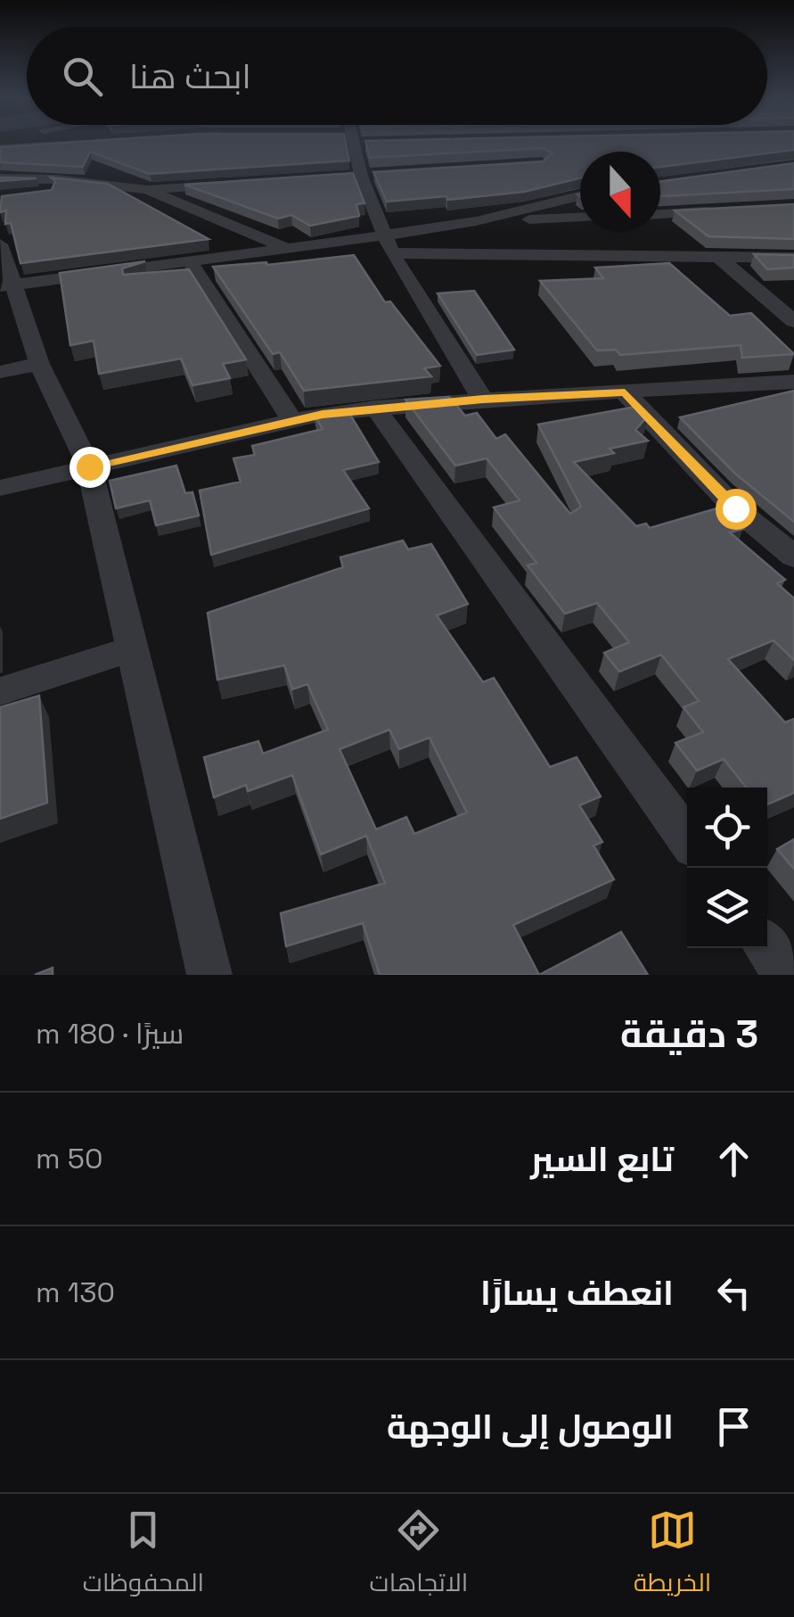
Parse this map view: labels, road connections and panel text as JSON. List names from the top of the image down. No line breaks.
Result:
{"north":"bottom","page":{"search":"ابحث هنا","heading":["3 دقيقة","سيرًا · 180 m"],"list":[["تابع السير","50 m"],["انعطف يسارًا","130 m"],"الوصول إلى الوجهة"],"nav":["الخريطة","الاتجاهات","المحفوظات"]}}
